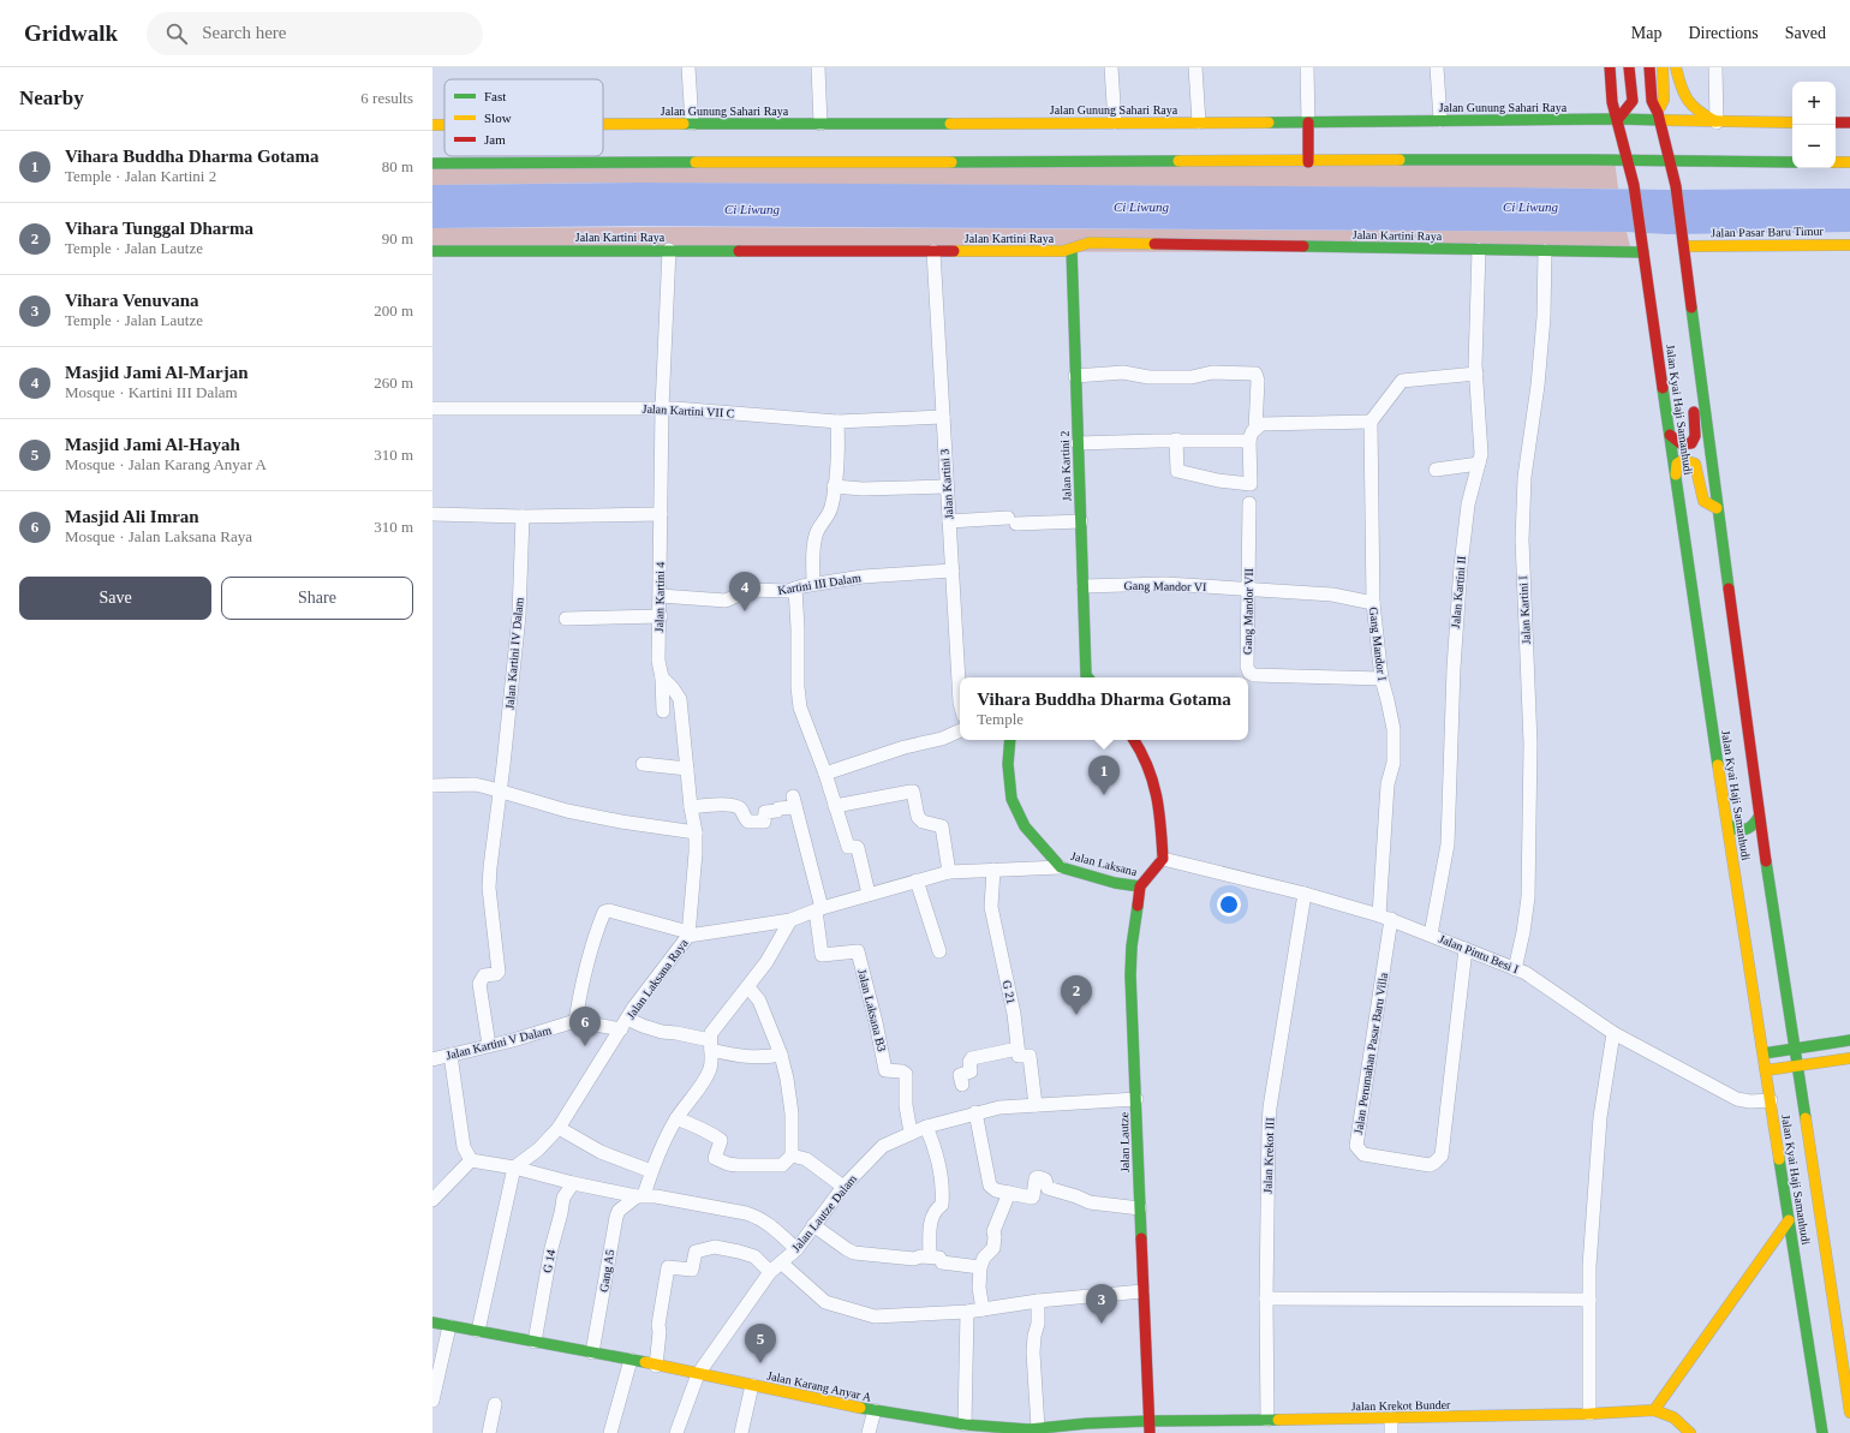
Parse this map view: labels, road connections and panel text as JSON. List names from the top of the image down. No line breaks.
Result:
{"streets":{"main road":["Jalan Gunung Sahari Raya","Jalan Pasar Baru Timur","Jalan Kartini Raya","Jalan Kyai Haji Samanhudi","Jalan Kartini 2","Jalan Laksana","Jalan Lautze","Jalan Karang Anyar A","Jalan Krekot Bunder"],"street":["Jalan Kartini VII C","Jalan Kartini 3","Kartini III Dalam","Gang Mandor VI","Jalan Kartini II","Jalan Kartini 4","Jalan Kartini I","Gang Mandor VII","Gang Mandor I","Jalan Kartini IV Dalam","Jalan Pintu Besi I","Jalan Laksana Raya","G 21","Jalan Laksana B3","Jalan Kartini V Dalam","Jalan Perumahan Pasar Baru Villa","Jalan Krekot III","Jalan Lautze Dalam","G 14","Gang A5"]},"crossings":[["Jalan Gunung Sahari Raya","Jalan Kyai Haji Samanhudi"],["Jalan Pasar Baru Timur","Jalan Kyai Haji Samanhudi"],["Jalan Kartini Raya","Jalan Kyai Haji Samanhudi"],["Jalan Kartini Raya","Jalan Kartini 2"],["Jalan Kartini Raya","Jalan Kartini 3"],["Jalan Kartini Raya","Jalan Kartini II"],["Jalan Kartini Raya","Jalan Kartini 4"],["Jalan Kartini Raya","Jalan Kartini I"],["Jalan Kyai Haji Samanhudi","Jalan Pintu Besi I"],["Jalan Kartini VII C","Jalan Kartini 3"],["Jalan Kartini VII C","Jalan Kartini 4"],["Jalan Kartini 2","Gang Mandor VI"],["Jalan Kartini 3","Kartini III Dalam"],["Kartini III Dalam","Jalan Kartini 4"],["Gang Mandor VI","Gang Mandor VII"],["Gang Mandor VI","Gang Mandor I"],["Jalan Kartini II","Jalan Pintu Besi I"],["Jalan Kartini I","Jalan Pintu Besi I"],["Gang Mandor VII","Gang Mandor I"],["Gang Mandor I","Jalan Pintu Besi I"],["Gang Mandor I","Jalan Perumahan Pasar Baru Villa"],["Jalan Kartini IV Dalam","Jalan Kartini V Dalam"],["Jalan Laksana","Jalan Laksana Raya"],["Jalan Laksana","Jalan Lautze"],["Jalan Pintu Besi I","Jalan Perumahan Pasar Baru Villa"],["Jalan Pintu Besi I","Jalan Krekot III"],["Jalan Laksana Raya","G 21"],["Jalan Laksana Raya","Jalan Laksana B3"],["Jalan Laksana Raya","Jalan Kartini V Dalam"],["Jalan Laksana B3","Jalan Lautze Dalam"],["Jalan Lautze","Jalan Lautze Dalam"],["Jalan Lautze","Jalan Karang Anyar A"],["Jalan Lautze","Jalan Krekot Bunder"],["Jalan Krekot III","Jalan Krekot Bunder"],["Jalan Lautze Dalam","Jalan Karang Anyar A"],["G 14","Jalan Karang Anyar A"],["Gang A5","Jalan Karang Anyar A"],["Jalan Karang Anyar A","Jalan Krekot Bunder"]],"water":["Ci Liwung"],"legend":["Fast","Slow","Jam"],"page":{"header":"Gridwalk","search":"Search here","nav":["Map","Directions","Saved"],"heading":["Nearby","6 results"],"map_buttons":["+","−"],"list":[{"mark":"1","name":"Vihara Buddha Dharma Gotama","note":"Temple · Jalan Kartini 2","value":"80 m"},{"mark":"2","name":"Vihara Tunggal Dharma","note":"Temple · Jalan Lautze","value":"90 m"},{"mark":"3","name":"Vihara Venuvana","note":"Temple · Jalan Lautze","value":"200 m"},{"mark":"4","name":"Masjid Jami Al-Marjan","note":"Mosque · Kartini III Dalam","value":"260 m"},{"mark":"5","name":"Masjid Jami Al-Hayah","note":"Mosque · Jalan Karang Anyar A","value":"310 m"},{"mark":"6","name":"Masjid Ali Imran","note":"Mosque · Jalan Laksana Raya","value":"310 m"}],"buttons":["Save","Share"],"pins":["4","1","2","6","3","5"],"popup":["Vihara Buddha Dharma Gotama","Temple"]}}
